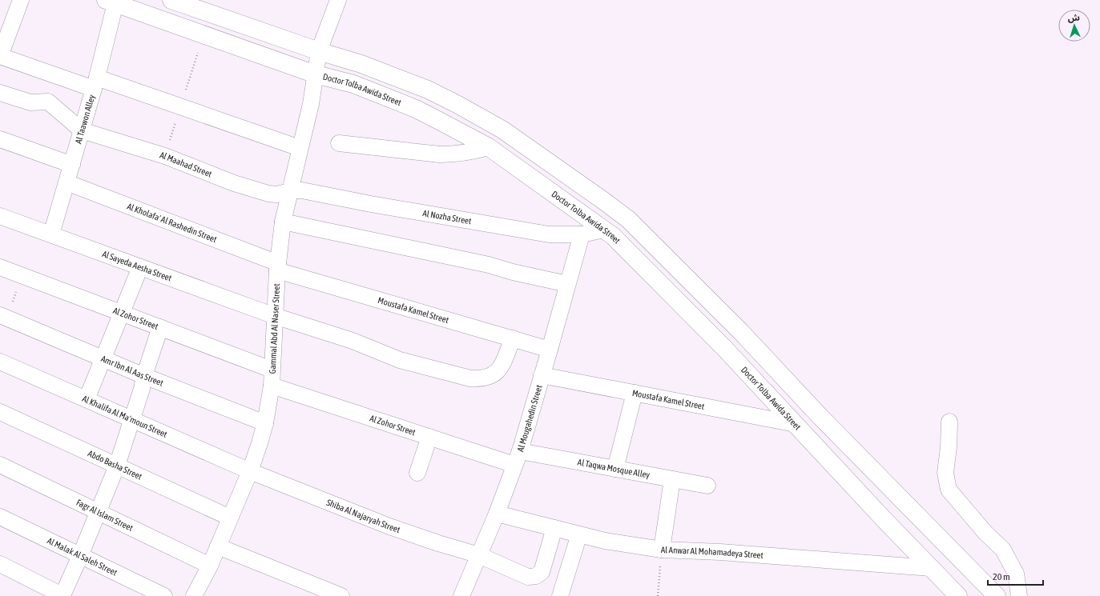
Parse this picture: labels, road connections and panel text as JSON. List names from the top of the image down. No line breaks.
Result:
{"streets":{"street":["Doctor Tolba Awida Street","Al Taawon Alley","Al Maahad Street","Al Nozha Street","Al Kholafa' Al Rashedin Street","Al Sayeda Aesha Street","Moustafa Kamel Street","Al Zohor Street","Gammal Abd Al Naser Street","Amr Ibn Al Aas Street","Al Khalifa Al Ma'moun Street","Al Mougahedin Street","Abdo Basha Street","Al Taqwa Mosque Alley","Fagr Al Islam Street","Shiba Al Najaryah Street","Al Anwar Al Mohamadeya Street","Al Malak Al Saleh Street"]},"crossings":[["Doctor Tolba Awida Street","Al Taawon Alley"],["Doctor Tolba Awida Street","Al Nozha Street"],["Doctor Tolba Awida Street","Moustafa Kamel Street"],["Doctor Tolba Awida Street","Gammal Abd Al Naser Street"],["Doctor Tolba Awida Street","Al Anwar Al Mohamadeya Street"],["Al Taawon Alley","Al Maahad Street"],["Al Taawon Alley","Al Kholafa' Al Rashedin Street"],["Al Taawon Alley","Al Sayeda Aesha Street"],["Al Maahad Street","Al Nozha Street"],["Al Maahad Street","Gammal Abd Al Naser Street"],["Al Nozha Street","Gammal Abd Al Naser Street"],["Al Nozha Street","Al Mougahedin Street"],["Al Kholafa' Al Rashedin Street","Moustafa Kamel Street"],["Al Kholafa' Al Rashedin Street","Gammal Abd Al Naser Street"],["Al Sayeda Aesha Street","Moustafa Kamel Street"],["Al Sayeda Aesha Street","Gammal Abd Al Naser Street"],["Moustafa Kamel Street","Gammal Abd Al Naser Street"],["Moustafa Kamel Street","Al Mougahedin Street"],["Al Zohor Street","Gammal Abd Al Naser Street"],["Al Zohor Street","Al Mougahedin Street"],["Al Zohor Street","Al Taqwa Mosque Alley"],["Gammal Abd Al Naser Street","Amr Ibn Al Aas Street"],["Gammal Abd Al Naser Street","Al Khalifa Al Ma'moun Street"],["Gammal Abd Al Naser Street","Abdo Basha Street"],["Gammal Abd Al Naser Street","Fagr Al Islam Street"],["Gammal Abd Al Naser Street","Shiba Al Najaryah Street"],["Al Khalifa Al Ma'moun Street","Shiba Al Najaryah Street"],["Al Mougahedin Street","Al Taqwa Mosque Alley"],["Al Mougahedin Street","Shiba Al Najaryah Street"],["Al Mougahedin Street","Al Anwar Al Mohamadeya Street"],["Shiba Al Najaryah Street","Al Anwar Al Mohamadeya Street"]],"scale_bar":"20 m","north":"top"}
